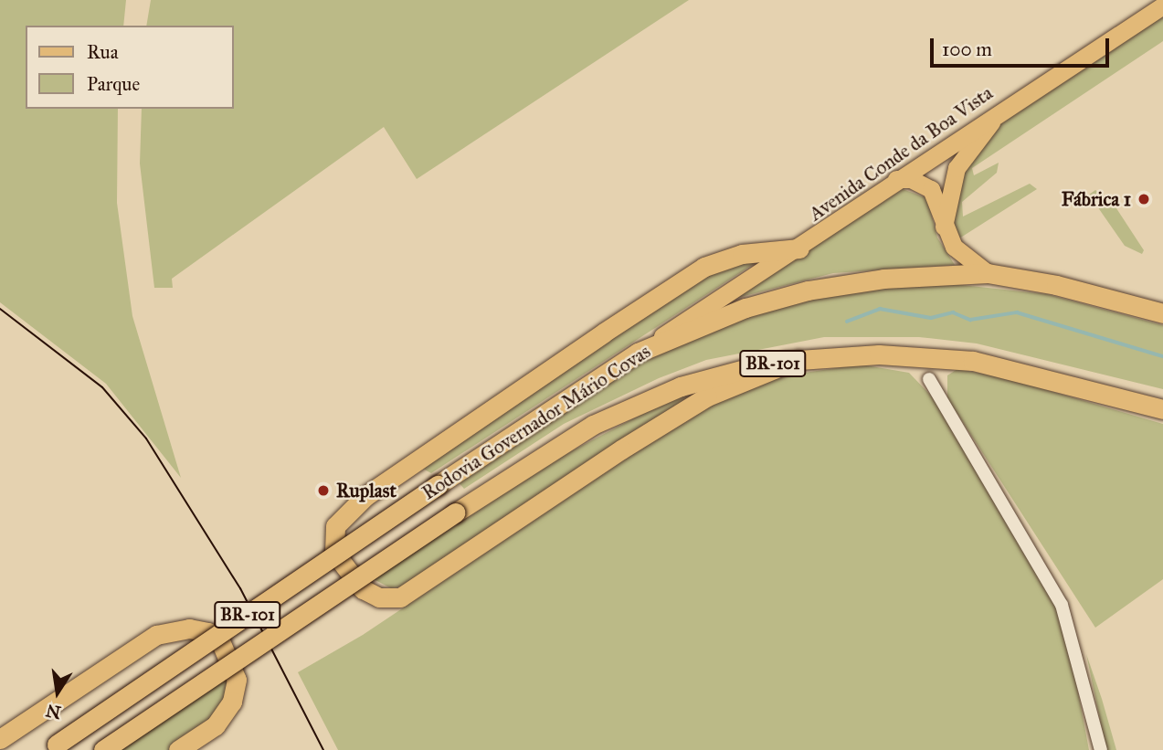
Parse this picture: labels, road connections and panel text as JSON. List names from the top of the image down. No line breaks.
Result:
{"streets":{"highway":["BR-101","Rodovia Governador Mário Covas"],"main road":["Avenida Conde da Boa Vista"]},"crossings":[["Avenida Conde da Boa Vista","BR-101"],["Avenida Conde da Boa Vista","Rodovia Governador Mário Covas"],["BR-101","Rodovia Governador Mário Covas"]],"places":["Fábrica 1","Ruplast"],"legend":["Rua","Parque"],"scale_bar":"100 m","north":"bottom"}
